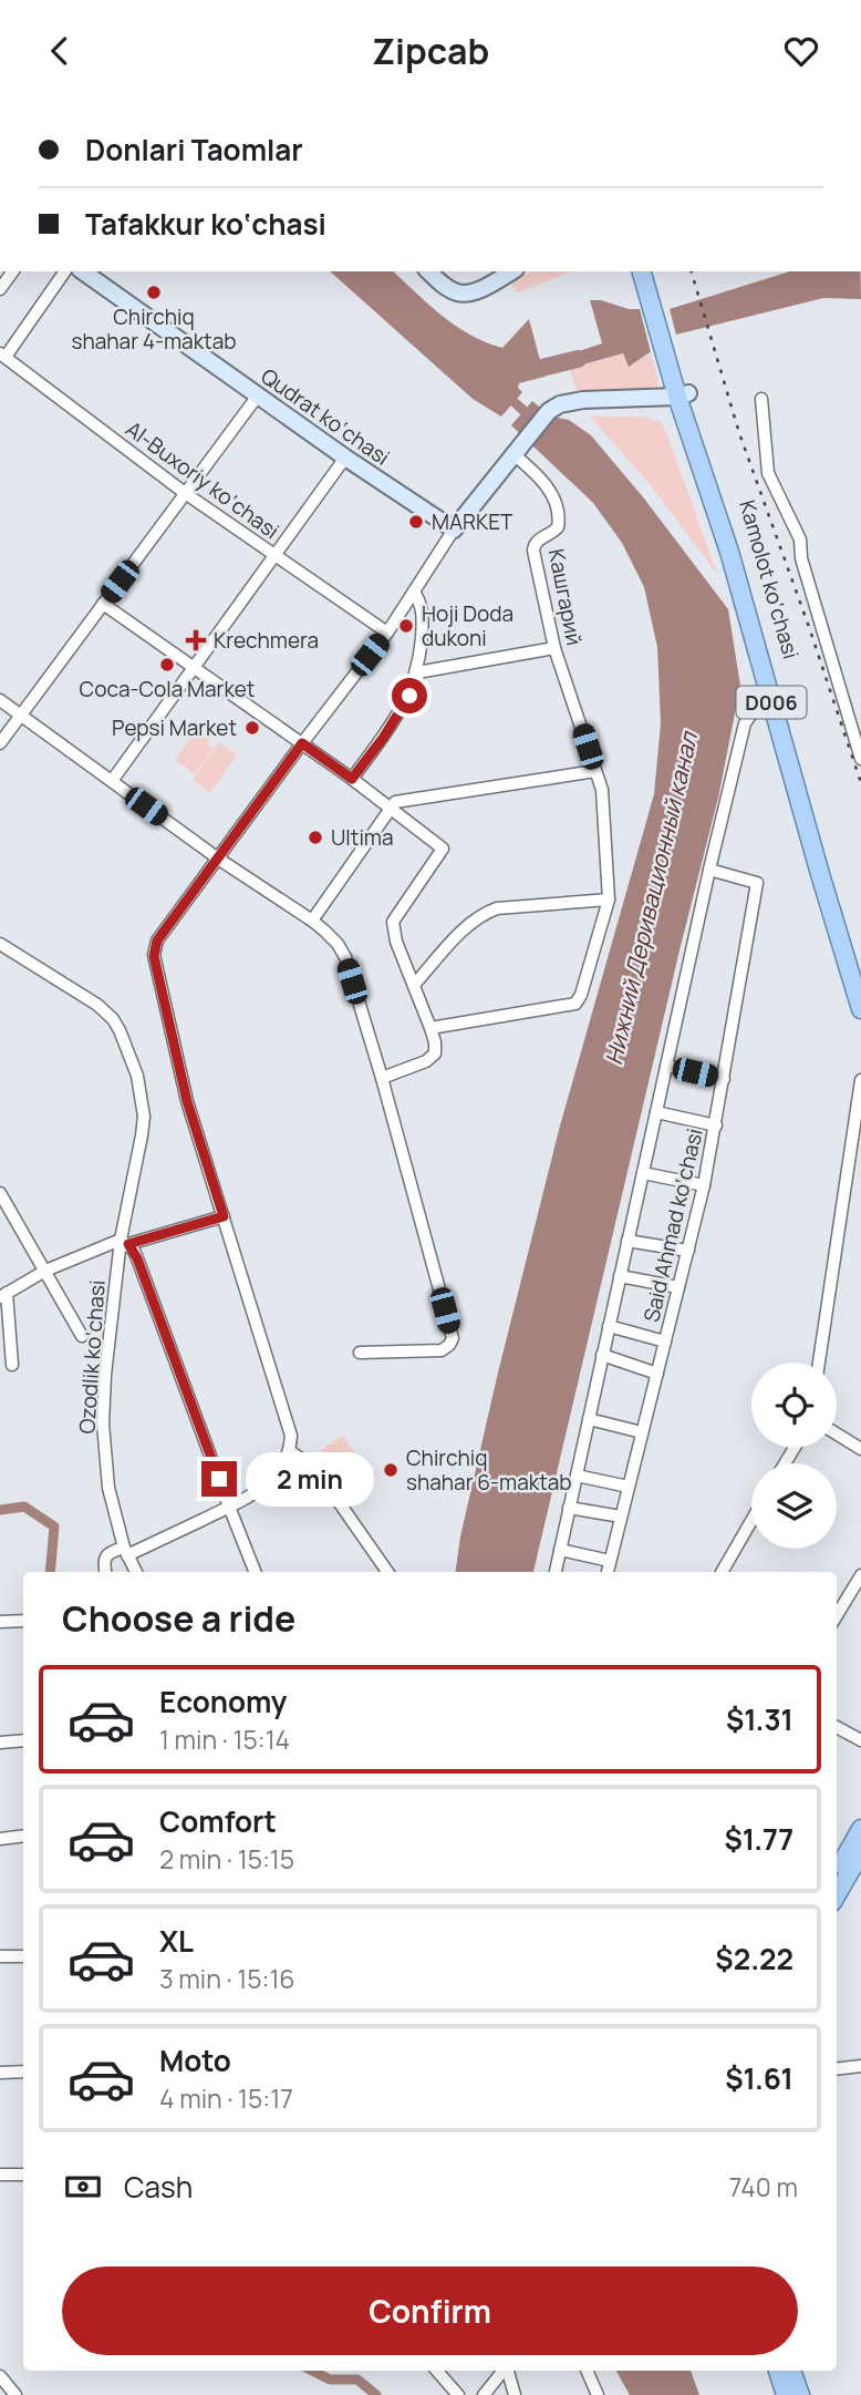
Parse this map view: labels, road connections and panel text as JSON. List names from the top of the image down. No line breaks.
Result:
{"streets":{"main road":["Kamolot ko‘chasi","D006"],"street":["Qudrat ko‘chasi","Al-Buxoriy ko‘chasi","Кашгарий","Said Ahmad ko‘chasi","Ozodlik ko‘chasi"]},"crossings":[["Kamolot ko‘chasi","D006"],["Kamolot ko‘chasi","Said Ahmad ko‘chasi"],["D006","Said Ahmad ko‘chasi"]],"water":["Нижний Деривационный канал"],"places":{"other":["Chirchiq shahar 4-maktab","MARKET","Hoji Doda dukoni","Coca-Cola Market","Pepsi Market","Ultima","Chirchiq shahar 6-maktab"],"health":["Krechmera"]},"page":{"header":"Zipcab","banner":["Donlari Taomlar","Tafakkur ko‘chasi"],"bubble":"2 min","heading":"Choose a ride","list":[{"name":"Economy","note":"1 min · 15:14","value":"$1.31"},{"name":"Comfort","note":"2 min · 15:15","value":"$1.77"},{"name":"XL","note":"3 min · 15:16","value":"$2.22"},{"name":"Moto","note":"4 min · 15:17","value":"$1.61"}],"pay":["Cash","740 m"],"buttons":"Confirm"}}
